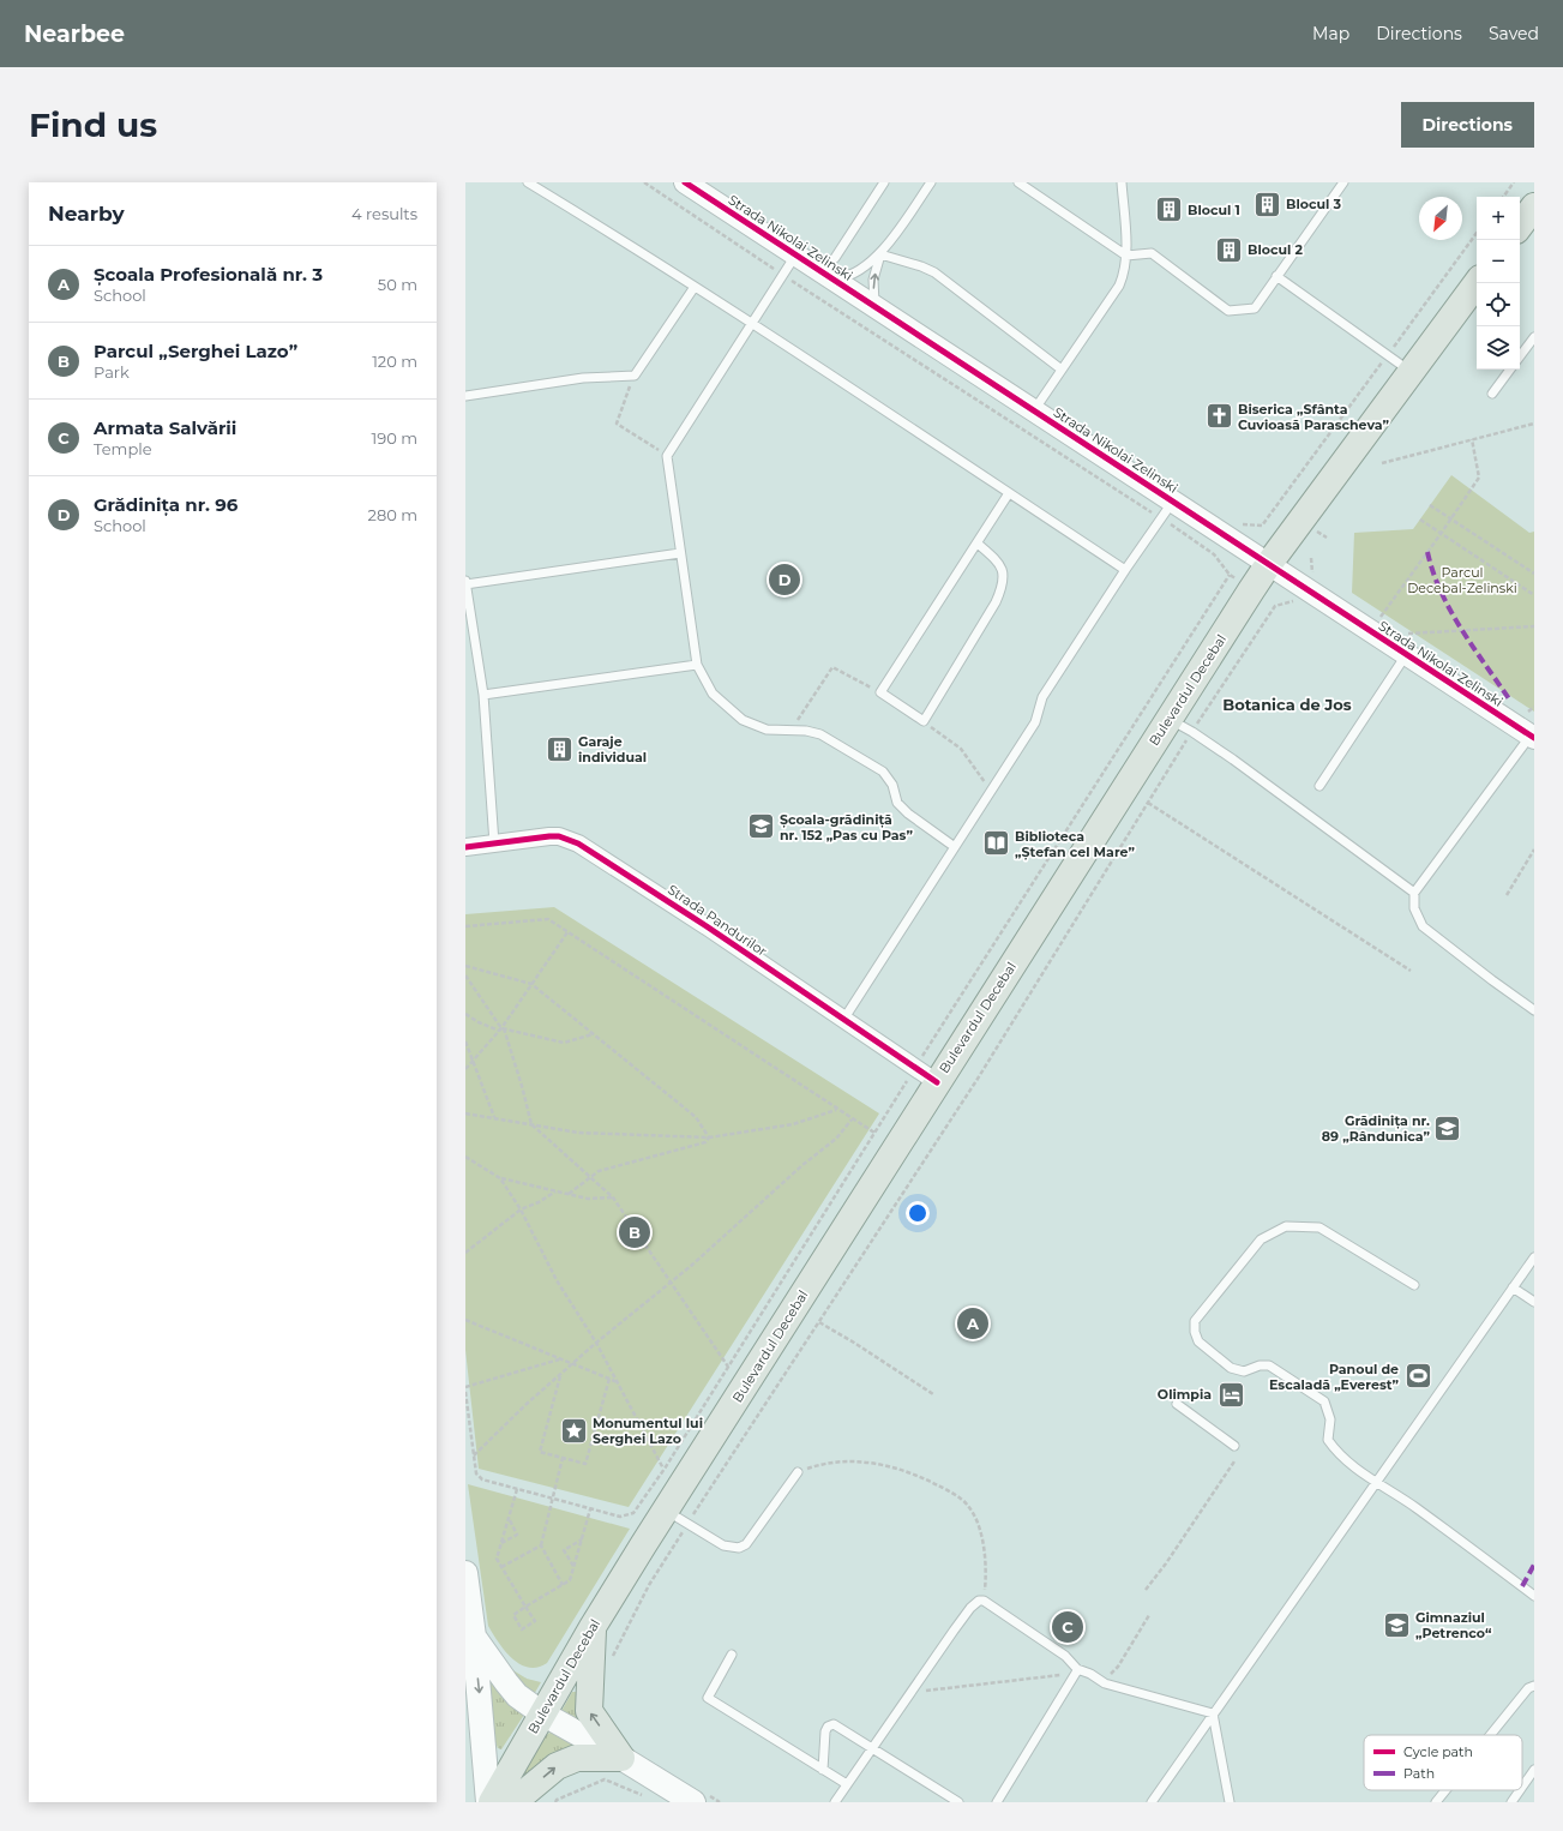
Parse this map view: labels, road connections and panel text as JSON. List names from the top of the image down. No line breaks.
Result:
{"streets":{"main road":["Bulevardul Decebal"],"street":["Strada Nikolai Zelinski","Strada Pandurilor"]},"crossings":[["Strada Nikolai Zelinski","Bulevardul Decebal"],["Bulevardul Decebal","Strada Pandurilor"]],"districts":["Botanica de Jos"],"parks":["Parcul Decebal-Zelinski"],"places":{"building":["Blocul 3","Blocul 1","Blocul 2","Garaje individual"],"church":["Biserica „Sfânta Cuvioasă Parascheva”"],"school or university":["Școala-grădiniță nr. 152 „Pas cu Pas”","Grădinița nr. 89 „Rândunica”","Gimnaziul „Petrenco“"],"library":["Biblioteca „Ștefan cel Mare”"],"sports":["Panoul de Escaladă „Everest”"],"hotel":["Olimpia"],"place":["Monumentul lui Serghei Lazo"]},"legend":["Cycle path","Path"],"north":"bottom left","page":{"header":"Nearbee","nav":["Map","Directions","Saved"],"buttons":"Directions","title":"Find us","heading":["Nearby","4 results"],"map_buttons":["+","−"],"list":[{"mark":"A","name":"Școala Profesională nr. 3","note":"School","value":"50 m"},{"mark":"B","name":"Parcul „Serghei Lazo”","note":"Park","value":"120 m"},{"mark":"C","name":"Armata Salvării","note":"Temple","value":"190 m"},{"mark":"D","name":"Grădinița nr. 96","note":"School","value":"280 m"}],"pins":["D","B","A","C"]}}
